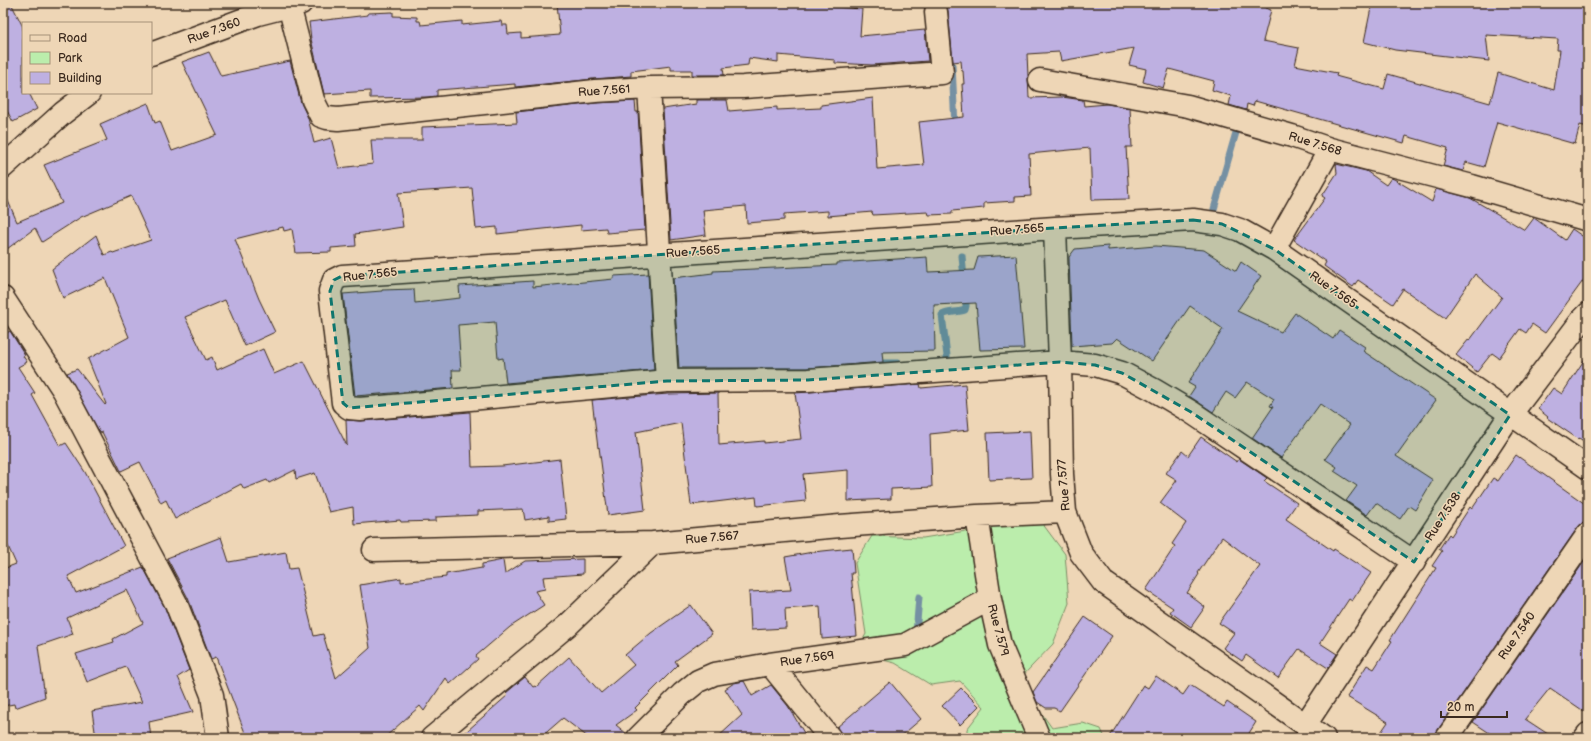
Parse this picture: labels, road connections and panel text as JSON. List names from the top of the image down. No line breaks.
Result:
{"streets":{"street":["Rue 7.360","Rue 7.561","Rue 7.568","Rue 7.565","Rue 7.577","Rue 7.538","Rue 7.567","Rue 7.579","Rue 7.540","Rue 7.569"]},"crossings":[["Rue 7.360","Rue 7.561"],["Rue 7.565","Rue 7.577"],["Rue 7.565","Rue 7.538"],["Rue 7.577","Rue 7.538"],["Rue 7.577","Rue 7.567"],["Rue 7.567","Rue 7.579"],["Rue 7.579","Rue 7.569"]],"legend":["Road","Park","Building"],"scale_bar":"20 m"}
